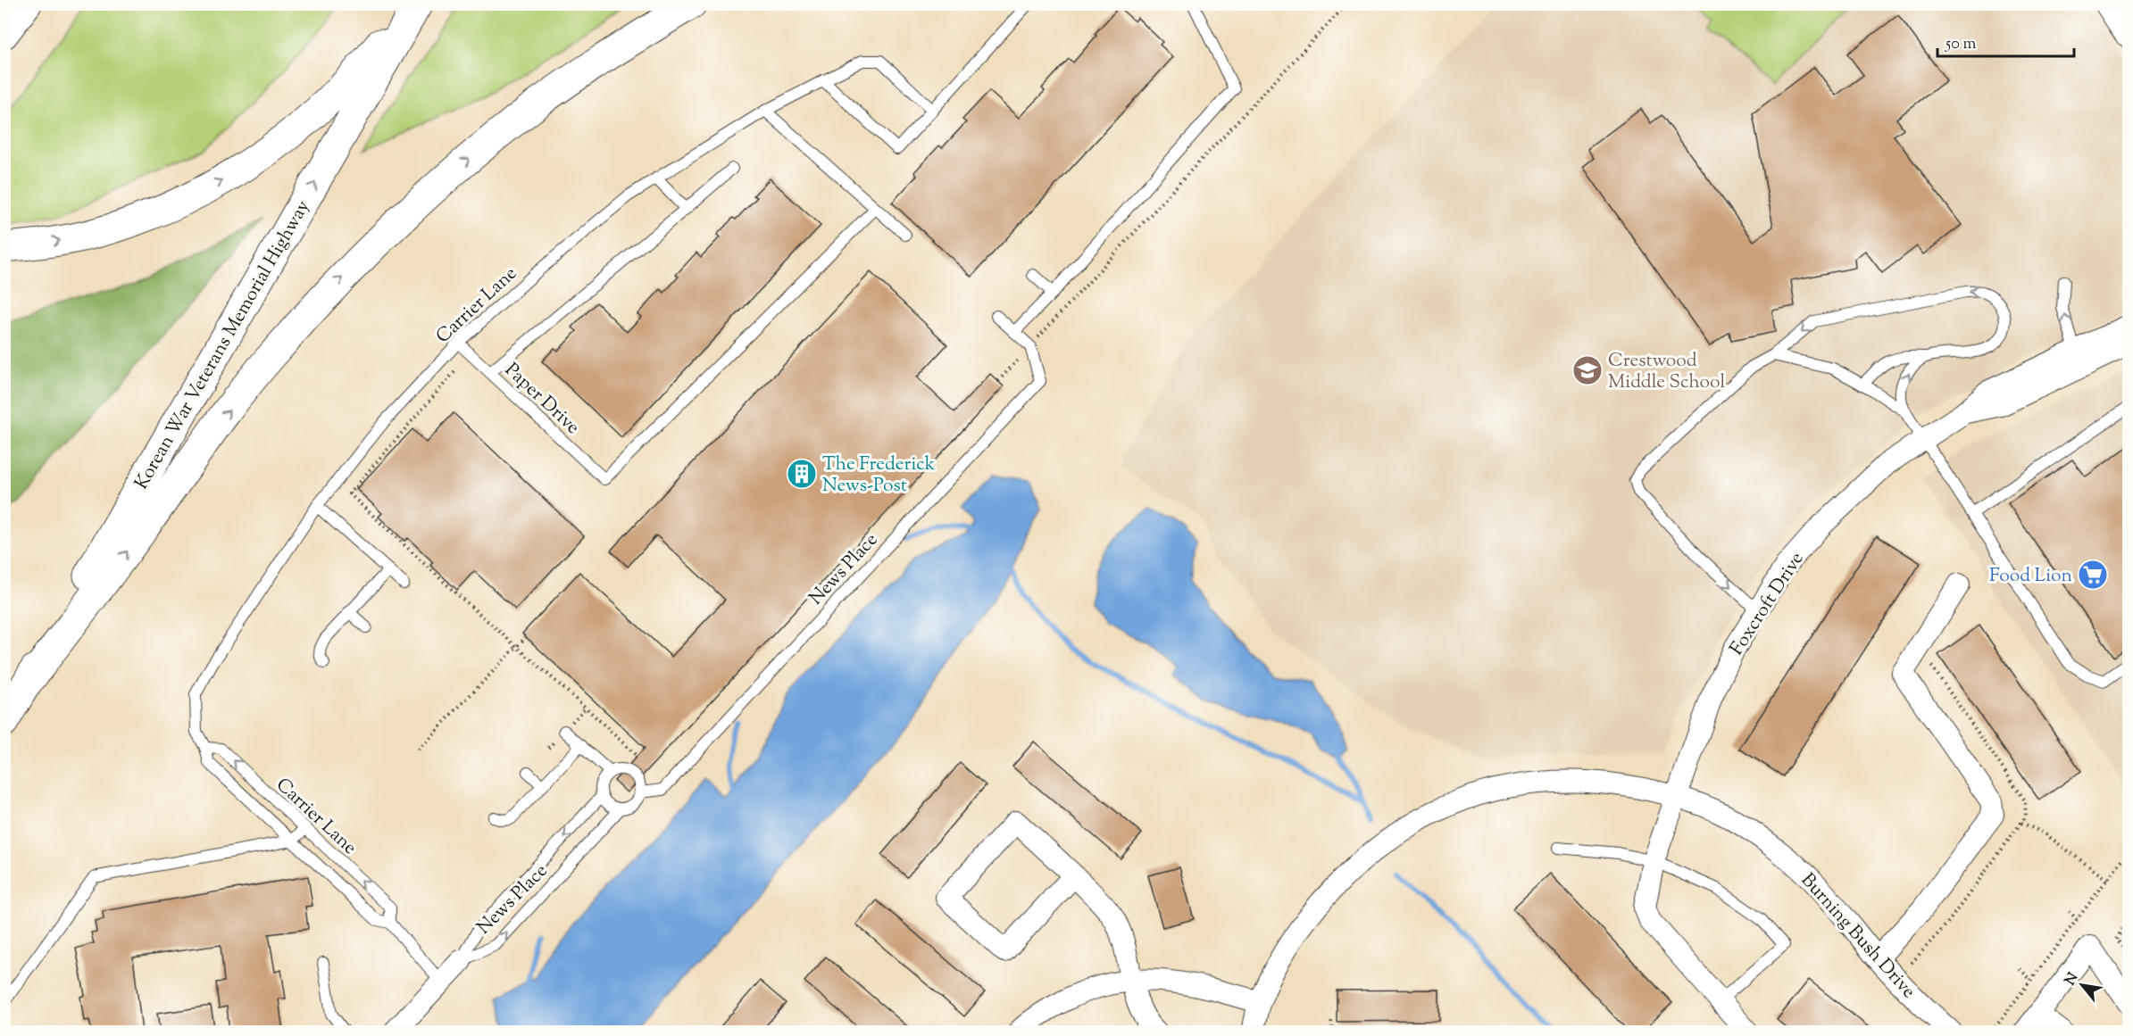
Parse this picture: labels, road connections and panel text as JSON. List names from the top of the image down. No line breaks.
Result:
{"streets":{"main road":["Korean War Veterans Memorial Highway"],"street":["Foxcroft Drive","Burning Bush Drive"],"lane":["Carrier Lane","Paper Drive","News Place"]},"crossings":[["Carrier Lane","Paper Drive"],["Foxcroft Drive","Burning Bush Drive"]],"places":{"school or university":["Crestwood Middle School"],"building":["The Frederick News-Post"],"supermarket":["Food Lion"]},"scale_bar":"50 m","north":"top left"}
